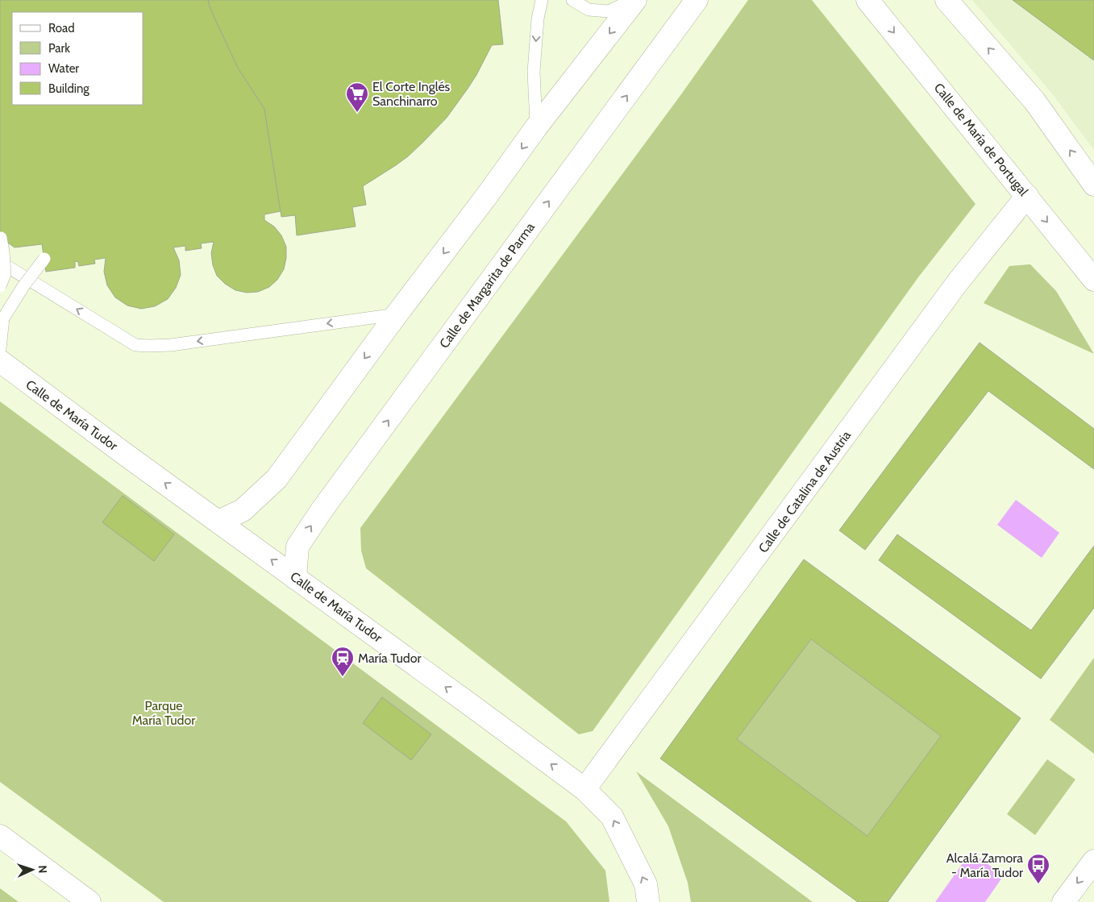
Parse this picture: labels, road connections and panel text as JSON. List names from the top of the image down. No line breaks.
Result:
{"streets":{"street":["Calle de María de Portugal","Calle de Margarita de Parma","Calle de María Tudor","Calle de Catalina de Austria"]},"crossings":[["Calle de María de Portugal","Calle de Catalina de Austria"],["Calle de Margarita de Parma","Calle de María Tudor"],["Calle de María Tudor","Calle de Catalina de Austria"]],"one_way":["Calle de María Tudor"],"parks":["Parque María Tudor"],"places":{"supermarket":["El Corte Inglés Sanchinarro"],"station":["María Tudor"],"bus stop":["Alcalá Zamora - María Tudor"]},"legend":["Road","Park","Water","Building"],"north":"right"}
